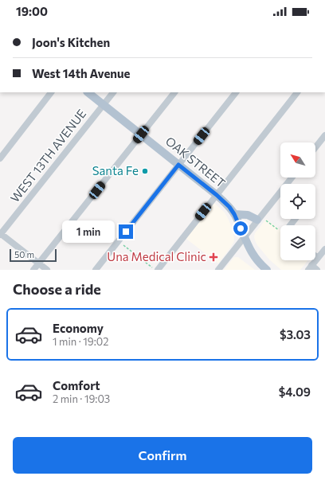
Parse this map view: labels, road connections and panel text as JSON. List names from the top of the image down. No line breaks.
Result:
{"streets":{"main road":["OAK STREET"],"street":["WEST 13TH AVENUE"]},"crossings":[["WEST 13TH AVENUE","OAK STREET"]],"places":{"other":["Santa Fe"],"health":["Una Medical Clinic"]},"scale_bar":"50 m","north":"top left","page":{"status":"19:00","banner":["Joon's Kitchen","West 14th Avenue"],"bubble":"1 min","scale":"50 m","heading":"Choose a ride","list":[{"name":"Economy","note":"1 min · 19:02","value":"$3.03"},{"name":"Comfort","note":"2 min · 19:03","value":"$4.09"}],"buttons":"Confirm"}}
